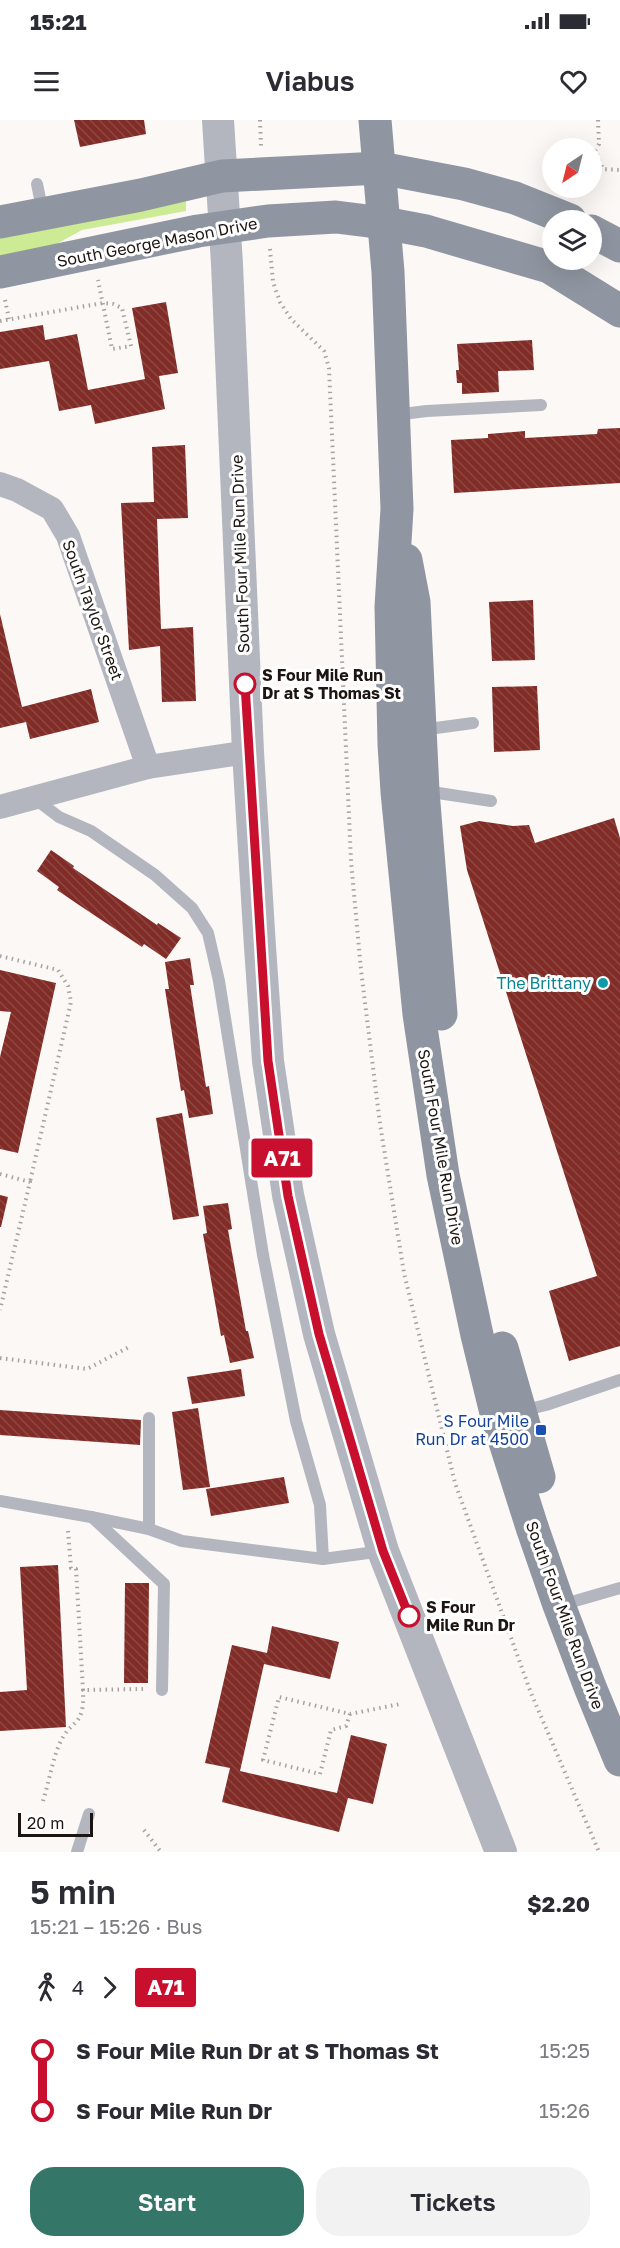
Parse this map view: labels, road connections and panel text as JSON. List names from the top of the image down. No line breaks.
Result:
{"streets":{"main road":["South George Mason Drive","South Four Mile Run Drive"],"street":["South Taylor Street"]},"crossings":[["South George Mason Drive","South Four Mile Run Drive"]],"places":{"other":["S Four Mile Run Dr at S Thomas St","The Brittany","S Four Mile Run Dr"],"transit":["S Four Mile Run Dr at 4500"]},"lines":["bus line A71"],"scale_bar":"20 m","north":"bottom left","page":{"status":"15:21","header":"Viabus","on_map":"A71","scale":"20 m","heading":["5 min","15:21 – 15:26 · Bus","$2.20"],"legs":["4","A71"],"list":[{"name":"S Four Mile Run Dr at S Thomas St","value":"15:25"},{"name":"S Four Mile Run Dr","value":"15:26"}],"buttons":["Start","Tickets"]}}
